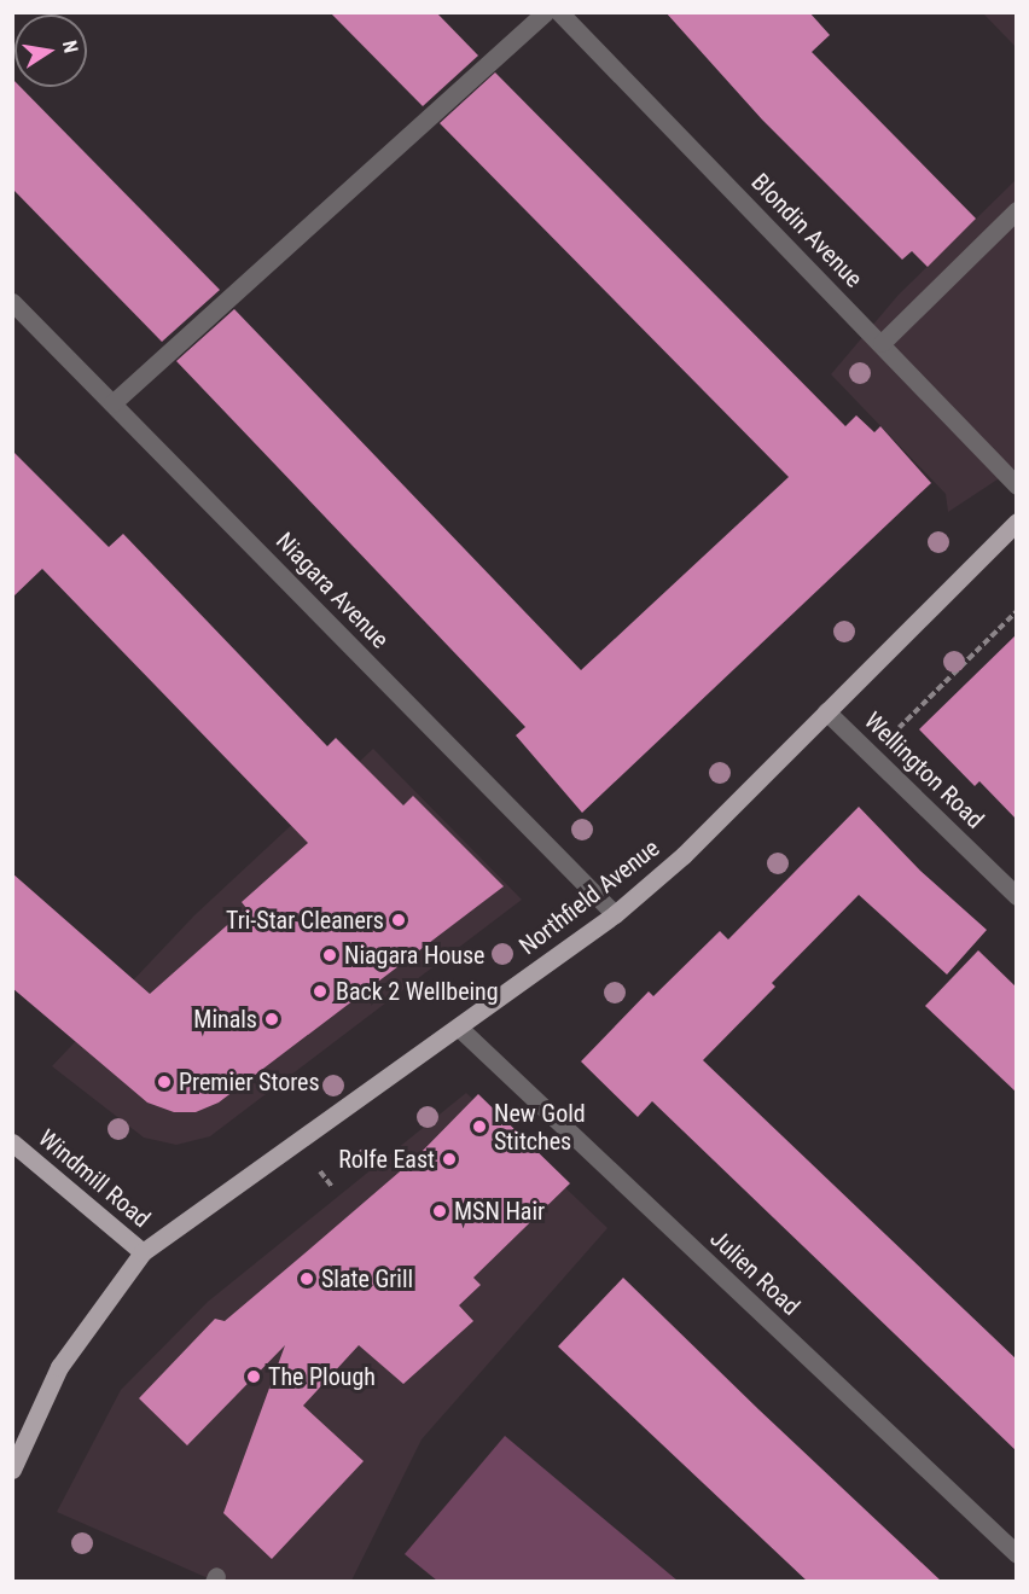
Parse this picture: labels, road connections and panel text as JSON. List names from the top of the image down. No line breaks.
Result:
{"streets":{"main road":["Northfield Avenue","Windmill Road"],"street":["Blondin Avenue","Niagara Avenue","Wellington Road","Julien Road"]},"crossings":[["Niagara Avenue","Northfield Avenue"],["Wellington Road","Northfield Avenue"],["Northfield Avenue","Windmill Road"],["Northfield Avenue","Julien Road"]],"places":["Tri-Star Cleaners","Niagara House","Back 2 Wellbeing","Minals","Premier Stores","New Gold Stitches","Rolfe East","MSN Hair","Slate Grill","The Plough"],"north":"right"}
